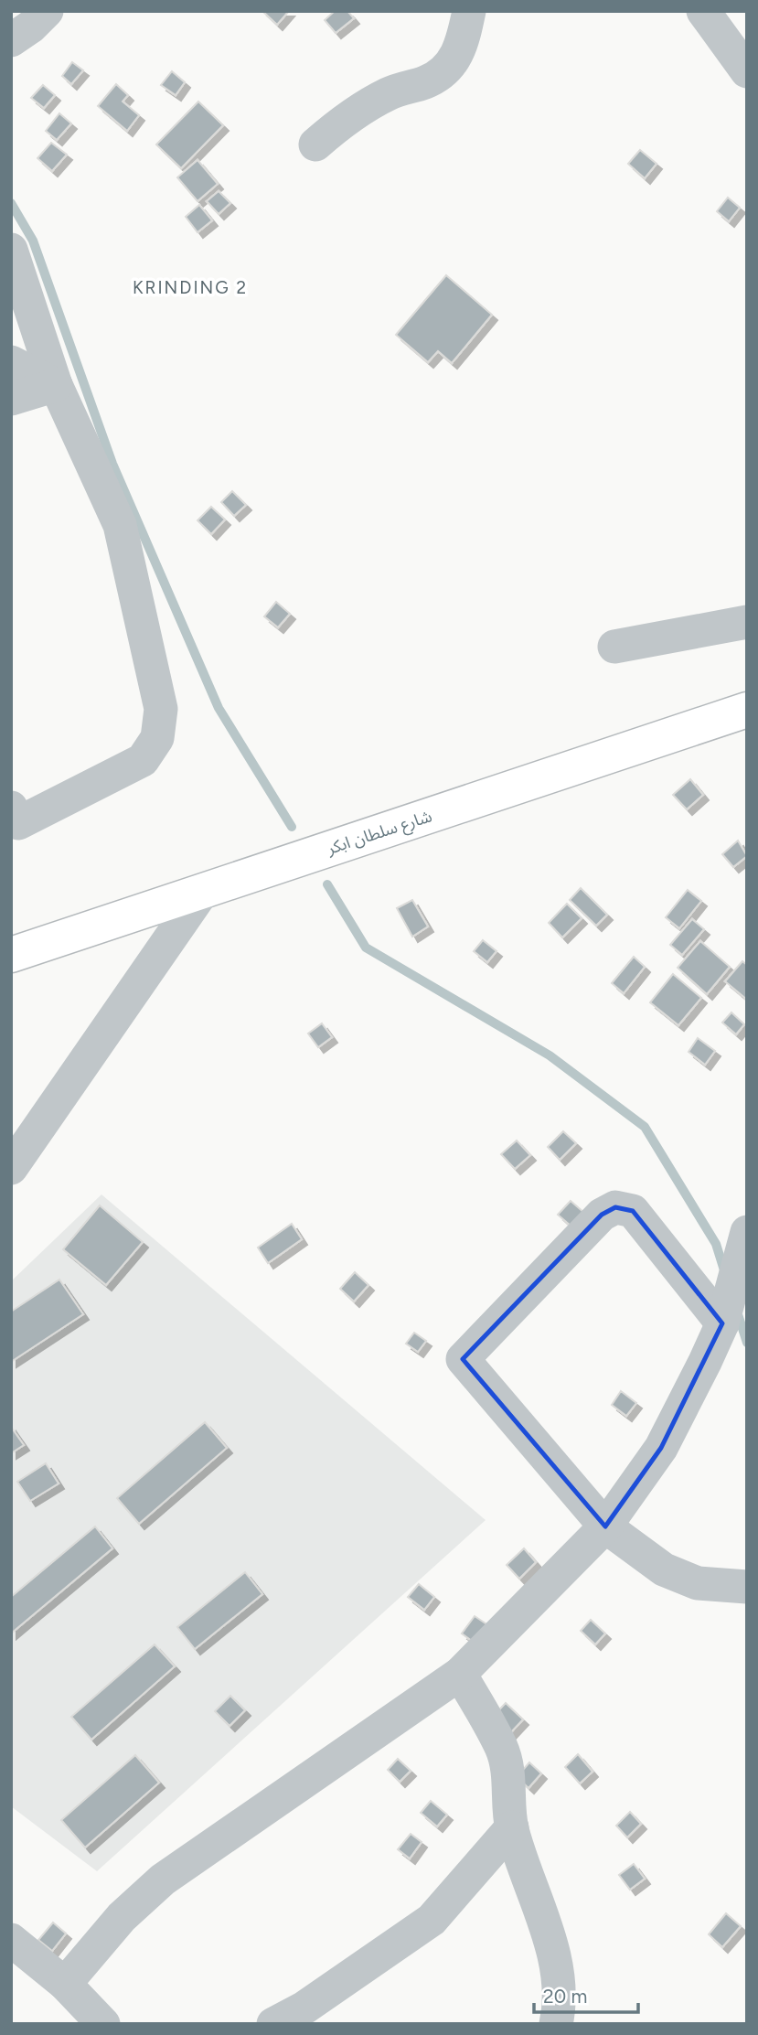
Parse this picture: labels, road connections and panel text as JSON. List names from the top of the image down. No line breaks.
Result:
{"streets":{"highway":["شارع سلطان ابكر"]},"districts":["KRINDING 2"],"scale_bar":"20 m"}
